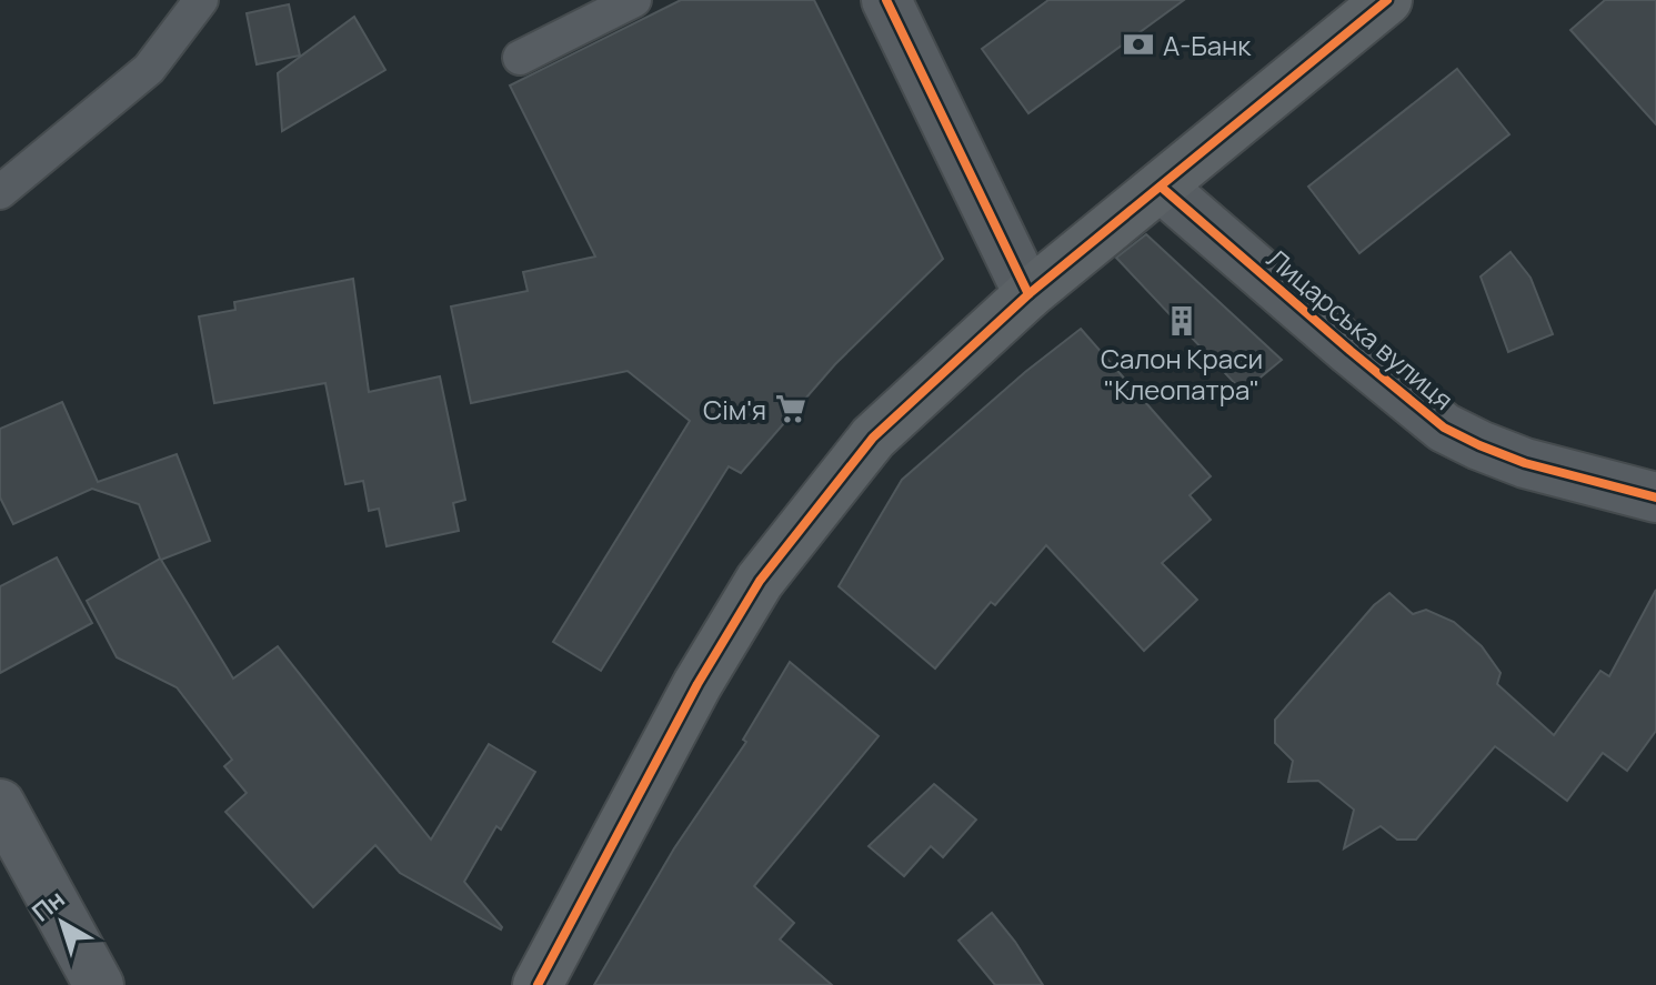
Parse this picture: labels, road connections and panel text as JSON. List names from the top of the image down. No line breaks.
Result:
{"streets":{"street":["Лицарська вулиця"]},"places":{"bank":["А-Банк"],"building":["Салон Краси \"Клеопатра\""],"supermarket":["Сім'я"]},"north":"top left"}
